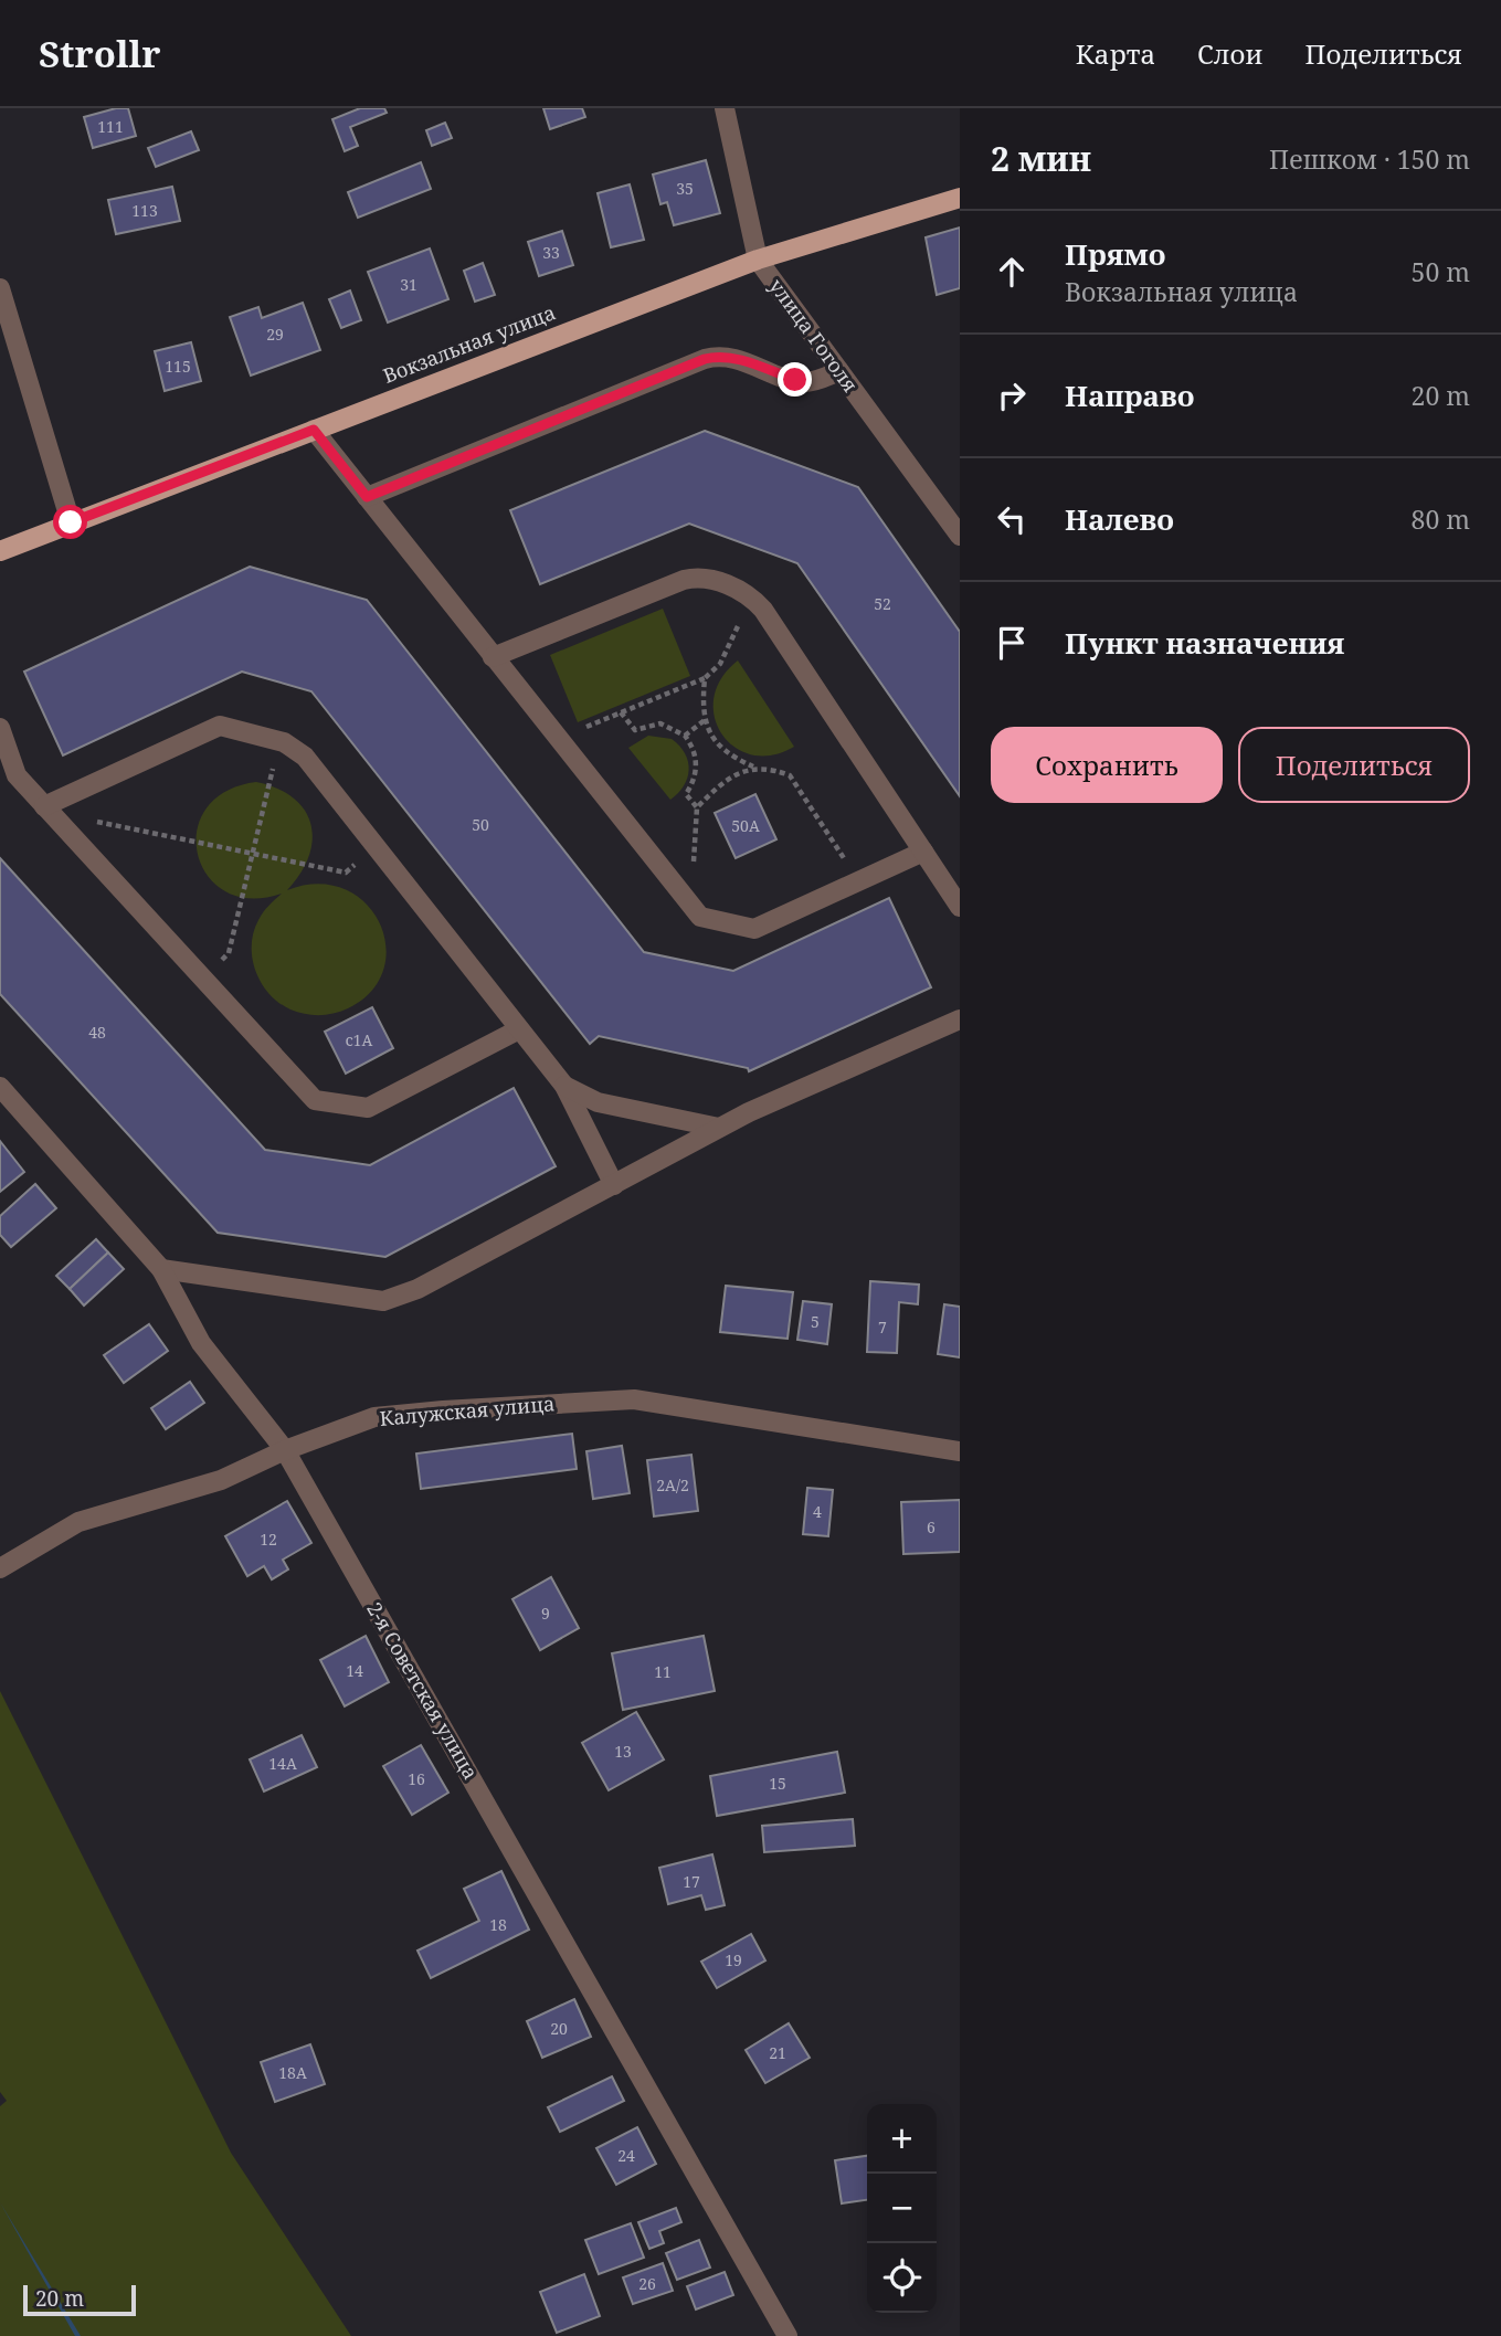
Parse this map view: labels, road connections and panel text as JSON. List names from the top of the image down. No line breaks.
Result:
{"streets":{"main road":["Вокзальная улица"],"street":["улица Гоголя","Калужская улица","2-я Советская улица"]},"crossings":[["улица Гоголя","Вокзальная улица"],["Калужская улица","2-я Советская улица"]],"house_numbers":["111","35","113","33","31","29","115","52","50","50А","48","с1А","5","7","2А/2","4","6","12","9","14","11","13","14А","16","15","17","18","19","20","21","18А","24","26"],"scale_bar":"20 m","page":{"header":"Strollr","nav":["Карта","Слои","Поделиться"],"heading":["2 мин","Пешком · 150 m"],"list":[["Прямо","Вокзальная улица","50 m"],["Направо","20 m"],["Налево","80 m"],"Пункт назначения"],"buttons":["Сохранить","Поделиться"],"map_buttons":["+","−"],"scale":"20 m"}}
